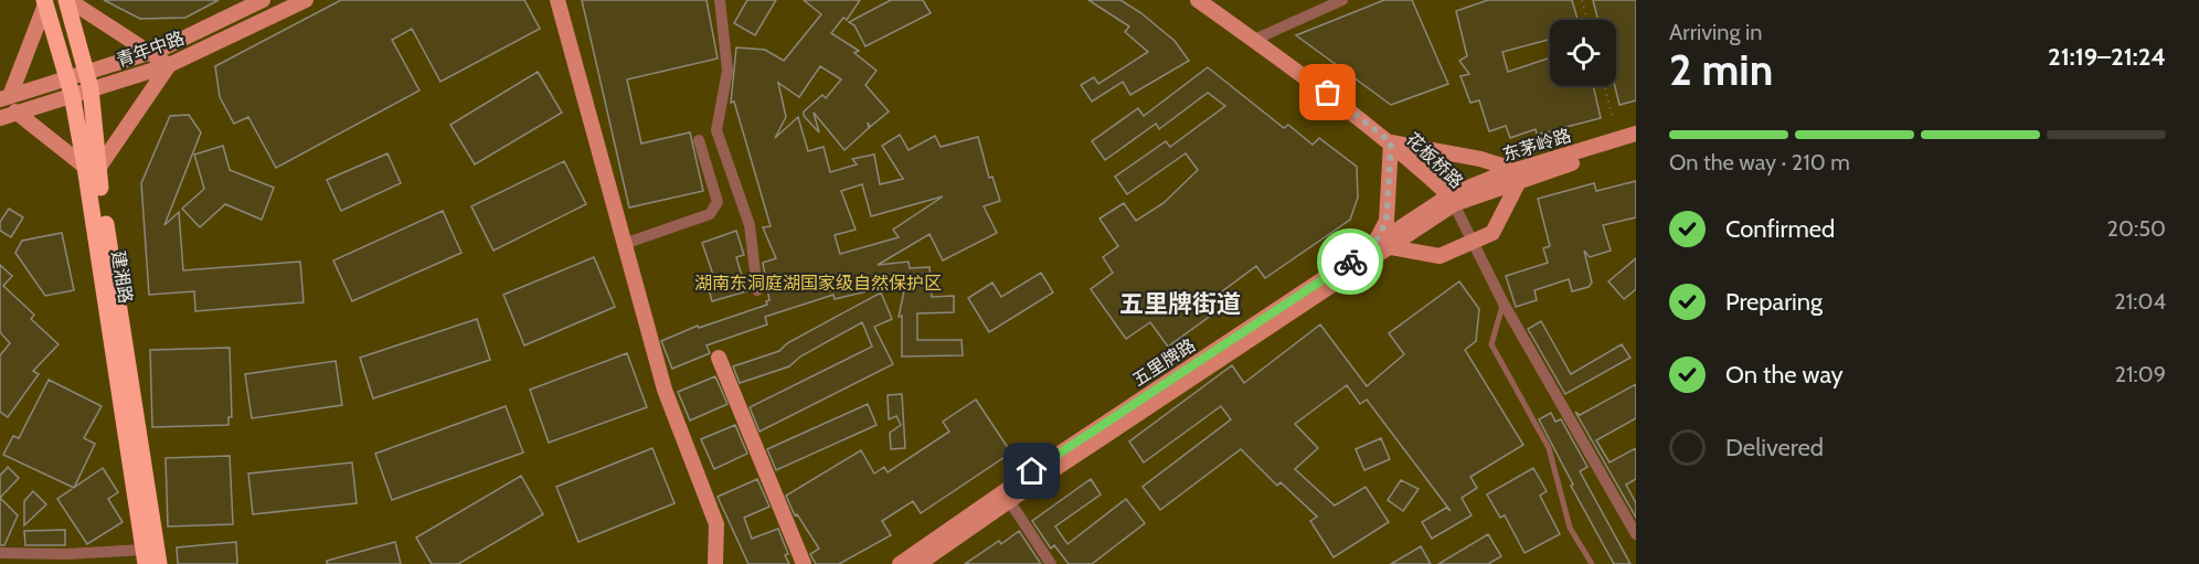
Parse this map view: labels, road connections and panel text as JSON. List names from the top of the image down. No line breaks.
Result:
{"streets":{"main road":["青年中路","东茅岭路","花板桥路","建湘路","五里牌路"]},"crossings":[["青年中路","建湘路"],["东茅岭路","花板桥路"],["东茅岭路","五里牌路"],["花板桥路","五里牌路"]],"districts":["五里牌街道"],"parks":["湖南东洞庭湖国家级自然保护区"],"page":{"heading":["2 min","Arriving in","21:19–21:24"],"bar":"On the way · 210 m","list":[["Confirmed","20:50"],["Preparing","21:04"],["On the way","21:09"],"Delivered"]}}
